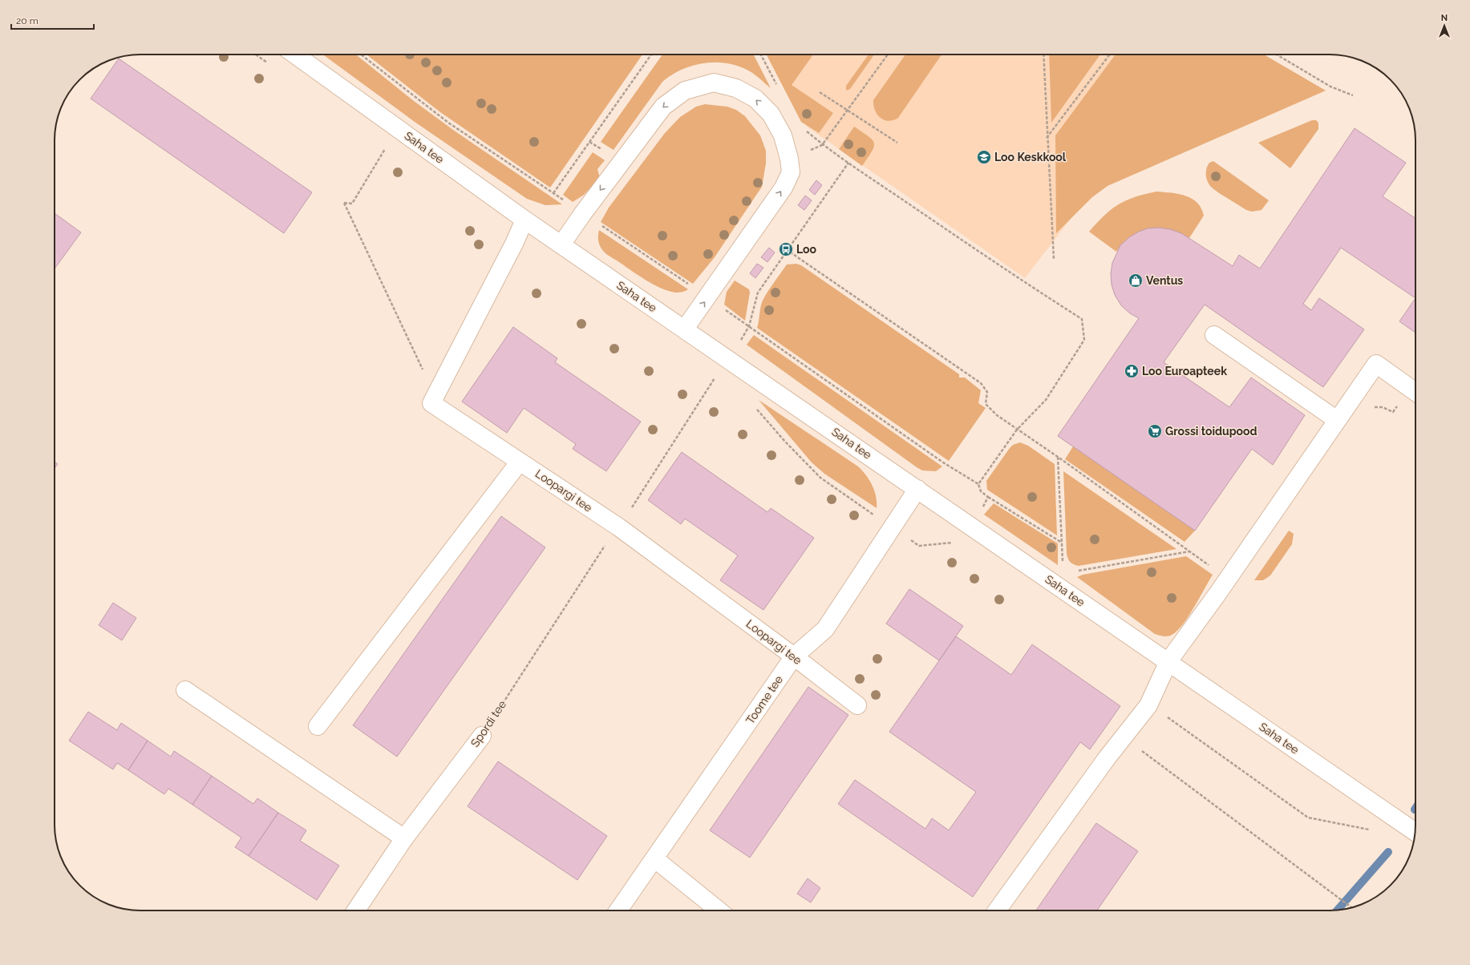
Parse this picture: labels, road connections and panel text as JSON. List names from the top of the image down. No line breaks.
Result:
{"streets":{"street":["Saha tee","Loopargi tee","Toome tee","Spordi tee"]},"crossings":[["Saha tee","Toome tee"],["Loopargi tee","Toome tee"],["Loopargi tee","Spordi tee"]],"places":{"school or university":["Loo Keskkool"],"bus stop":["Loo"],"shop":["Ventus"],"pharmacy":["Loo Euroapteek"],"supermarket":["Grossi toidupood"]},"scale_bar":"20 m","north":"top"}
